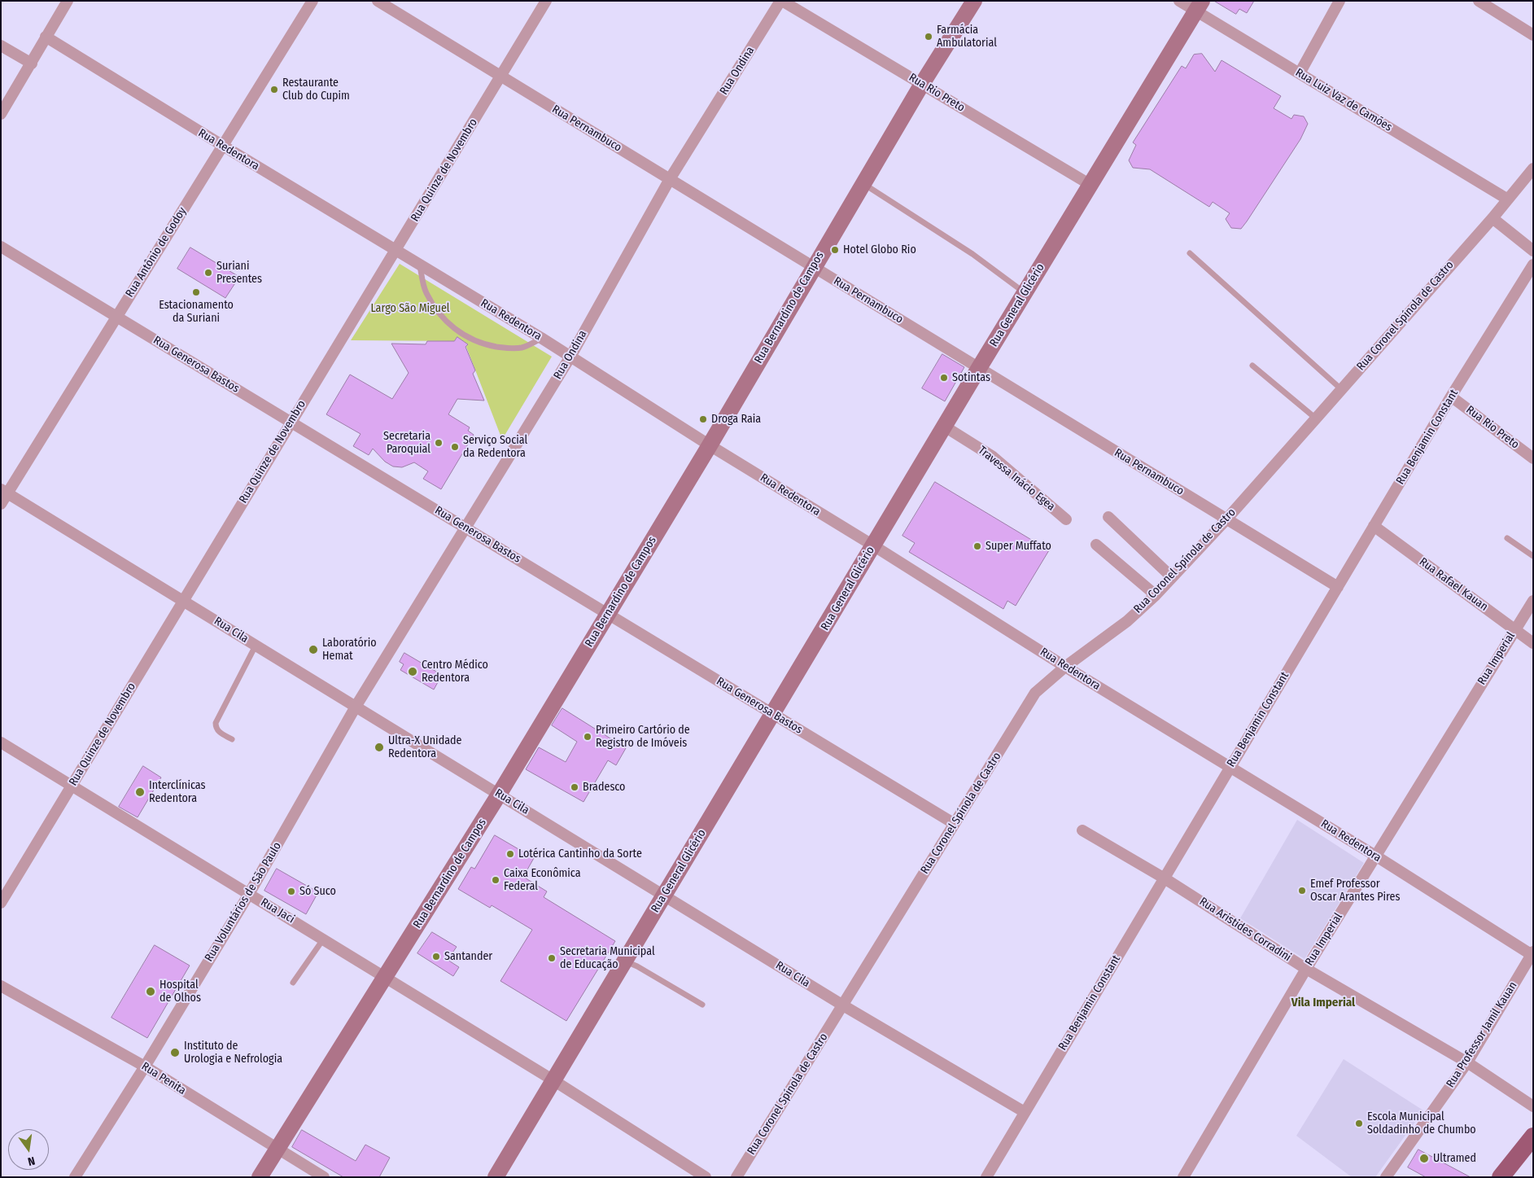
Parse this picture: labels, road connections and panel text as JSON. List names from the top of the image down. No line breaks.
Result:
{"streets":{"street":["Rua Ondina","Rua Rio Preto","Rua Luiz Vaz de Camões","Rua Pernambuco","Rua Redentora","Rua Quinze de Novembro","Rua Antônio de Godoy","Rua General Glicério","Rua Bernardino de Campos","Rua Coronel Spínola de Castro","Rua Generosa Bastos","Rua Benjamin Constant","Travessa Inácio Egea","Rua Rafael Kauan","Rua Cila","Rua Imperial","Rua Voluntários de São Paulo","Rua Jaci","Rua Aristides Corradini","Rua Professor Jamil Kauan","Rua Penita"]},"crossings":[["Rua Ondina","Rua Rio Preto"],["Rua Ondina","Rua Pernambuco"],["Rua Ondina","Rua Redentora"],["Rua Ondina","Rua Generosa Bastos"],["Rua Ondina","Rua Cila"],["Rua Ondina","Rua Voluntários de São Paulo"],["Rua Rio Preto","Rua General Glicério"],["Rua Rio Preto","Rua Bernardino de Campos"],["Rua Rio Preto","Rua Benjamin Constant"],["Rua Luiz Vaz de Camões","Rua General Glicério"],["Rua Luiz Vaz de Camões","Rua Coronel Spínola de Castro"],["Rua Pernambuco","Rua Quinze de Novembro"],["Rua Pernambuco","Rua General Glicério"],["Rua Pernambuco","Rua Bernardino de Campos"],["Rua Pernambuco","Rua Coronel Spínola de Castro"],["Rua Pernambuco","Rua Benjamin Constant"],["Rua Redentora","Rua Quinze de Novembro"],["Rua Redentora","Rua Antônio de Godoy"],["Rua Redentora","Rua General Glicério"],["Rua Redentora","Rua Bernardino de Campos"],["Rua Redentora","Rua Coronel Spínola de Castro"],["Rua Redentora","Rua Benjamin Constant"],["Rua Redentora","Rua Imperial"],["Rua Redentora","Rua Professor Jamil Kauan"],["Rua Quinze de Novembro","Rua Generosa Bastos"],["Rua Quinze de Novembro","Rua Cila"],["Rua Quinze de Novembro","Rua Jaci"],["Rua Antônio de Godoy","Rua Generosa Bastos"],["Rua Antônio de Godoy","Rua Cila"],["Rua General Glicério","Rua Generosa Bastos"],["Rua General Glicério","Travessa Inácio Egea"],["Rua General Glicério","Rua Cila"],["Rua General Glicério","Rua Jaci"],["Rua Bernardino de Campos","Rua Generosa Bastos"],["Rua Bernardino de Campos","Rua Cila"],["Rua Bernardino de Campos","Rua Jaci"],["Rua Bernardino de Campos","Rua Penita"],["Rua Coronel Spínola de Castro","Rua Generosa Bastos"],["Rua Coronel Spínola de Castro","Rua Cila"],["Rua Benjamin Constant","Rua Rafael Kauan"],["Rua Benjamin Constant","Rua Cila"],["Rua Benjamin Constant","Rua Aristides Corradini"],["Rua Rafael Kauan","Rua Imperial"],["Rua Cila","Rua Voluntários de São Paulo"],["Rua Imperial","Rua Aristides Corradini"],["Rua Voluntários de São Paulo","Rua Jaci"],["Rua Voluntários de São Paulo","Rua Penita"],["Rua Aristides Corradini","Rua Professor Jamil Kauan"]],"districts":["Vila Imperial"],"parks":["Largo São Miguel"],"places":["Farmácia Ambulatorial","Restaurante Club do Cupim","Hotel Globo Rio","Suriani Presentes","Estacionamento da Suriani","Sotintas","Droga Raia","Secretaria Paroquial","Serviço Social da Redentora","Super Muffato","Laboratório Hemat","Centro Médico Redentora","Primeiro Cartório de Registro de Imóveis","Ultra-X Unidade Redentora","Bradesco","Interclínicas Redentora","Lotérica Cantinho da Sorte","Caixa Econômica Federal","Emef Professor Oscar Arantes Pires","Só Suco","Santander","Secretaria Municipal de Educação","Hospital de Olhos","Instituto de Urologia e Nefrologia","Escola Municipal Soldadinho de Chumbo","Ultramed"],"north":"bottom"}
